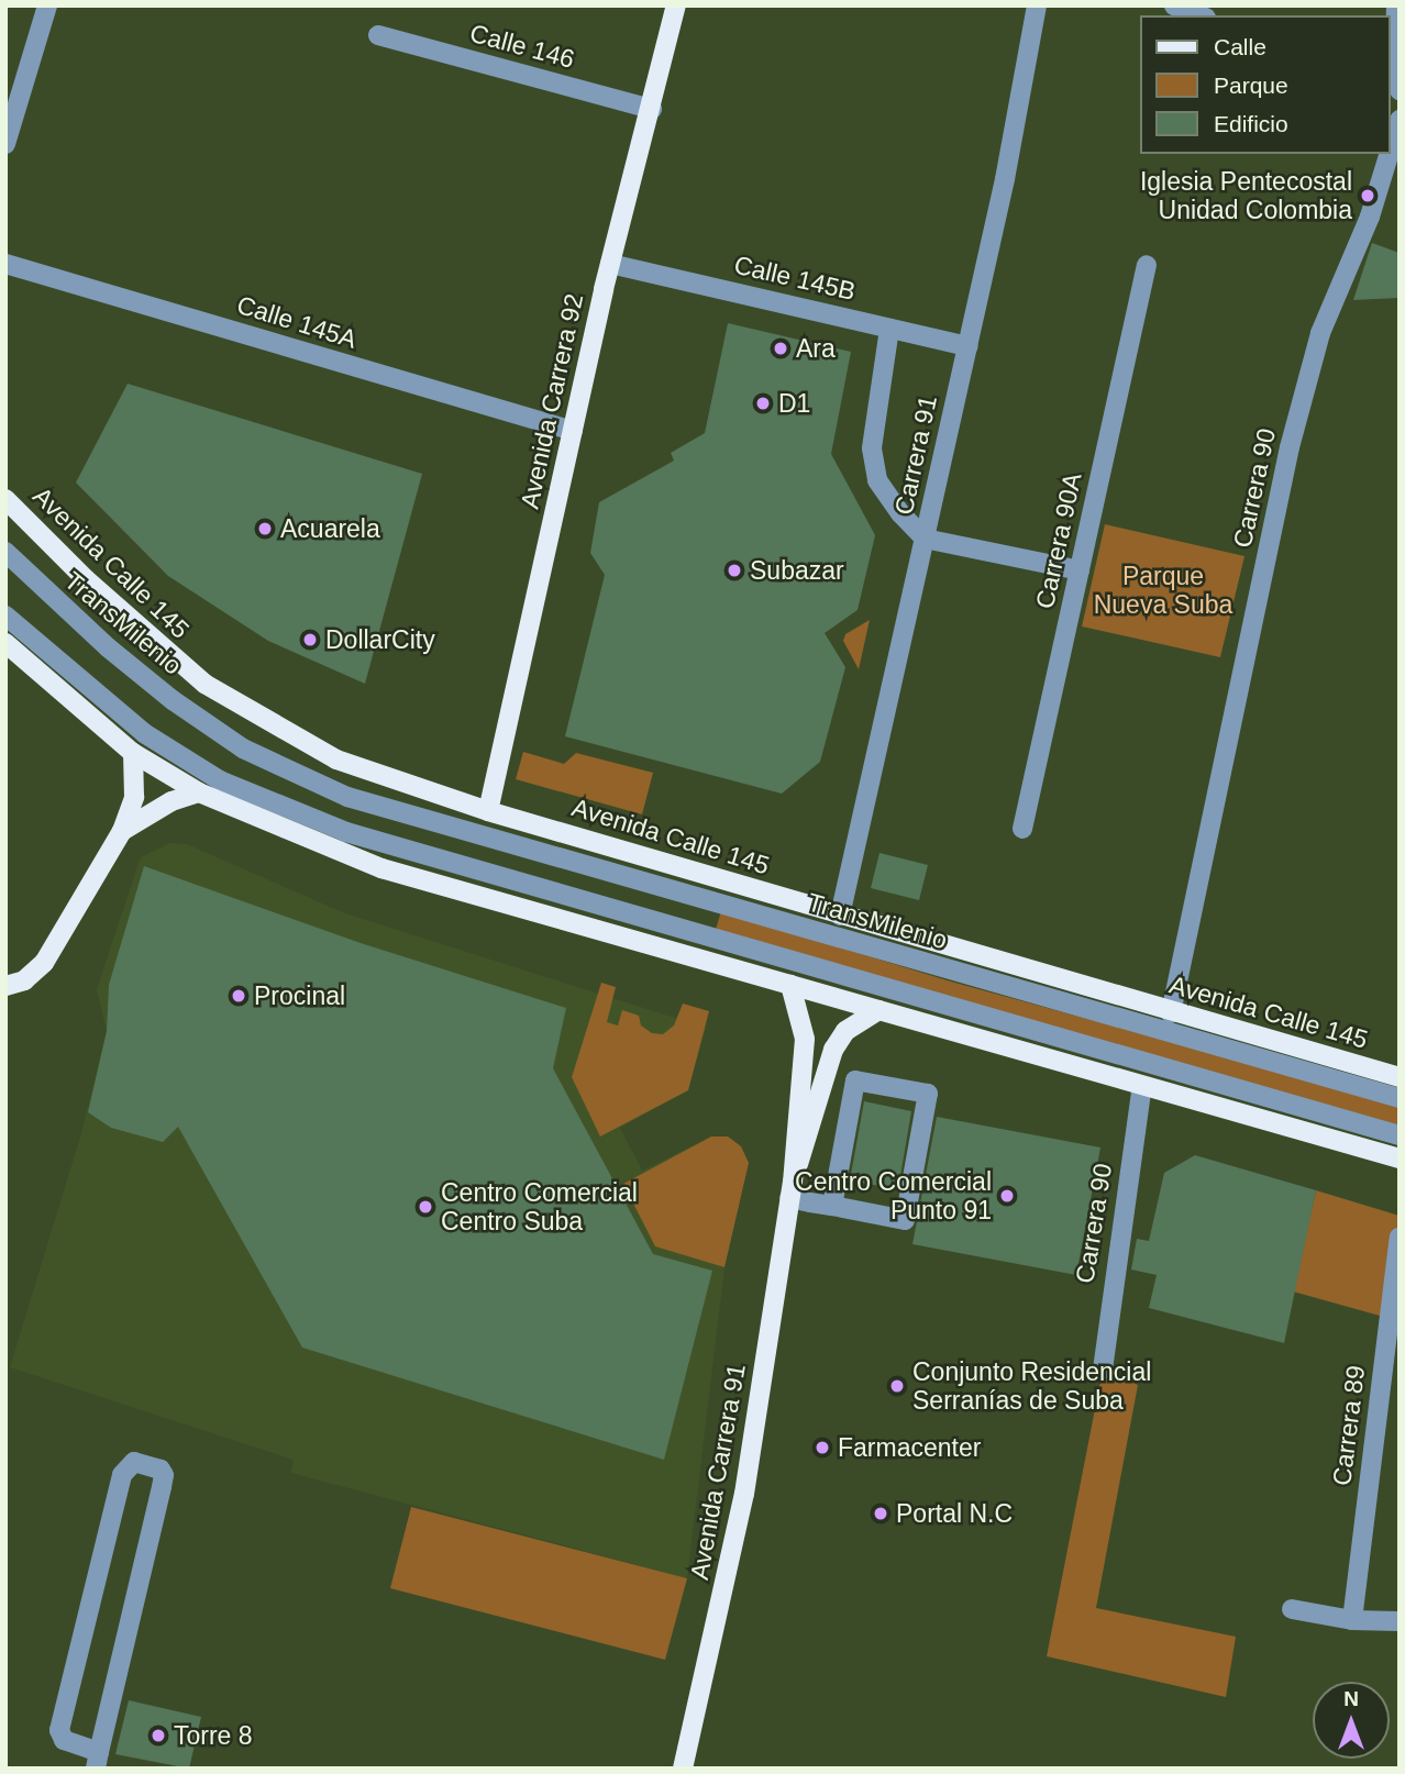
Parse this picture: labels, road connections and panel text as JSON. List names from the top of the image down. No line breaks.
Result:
{"streets":{"main road":["Avenida Carrera 92","Avenida Calle 145","Avenida Carrera 91"],"street":["Calle 146","Calle 145B","Calle 145A","Carrera 91","Carrera 90","Carrera 90A","TransMilenio","Carrera 89"]},"crossings":[["Calle 146","Avenida Carrera 92"],["Calle 145B","Avenida Carrera 92"],["Calle 145B","Carrera 91"],["Calle 145A","Avenida Carrera 92"],["Avenida Carrera 92","Avenida Calle 145"],["Carrera 91","Avenida Calle 145"],["Carrera 90","Avenida Calle 145"]],"parks":["Parque Nueva Suba"],"places":["Iglesia Pentecostal Unidad Colombia","Ara","D1","Acuarela","Subazar","DollarCity","Procinal","Centro Comercial Punto 91","Centro Comercial Centro Suba","Conjunto Residencial Serranías de Suba","Farmacenter","Portal N.C","Torre 8"],"legend":["Calle","Parque","Edificio"],"north":"top"}
